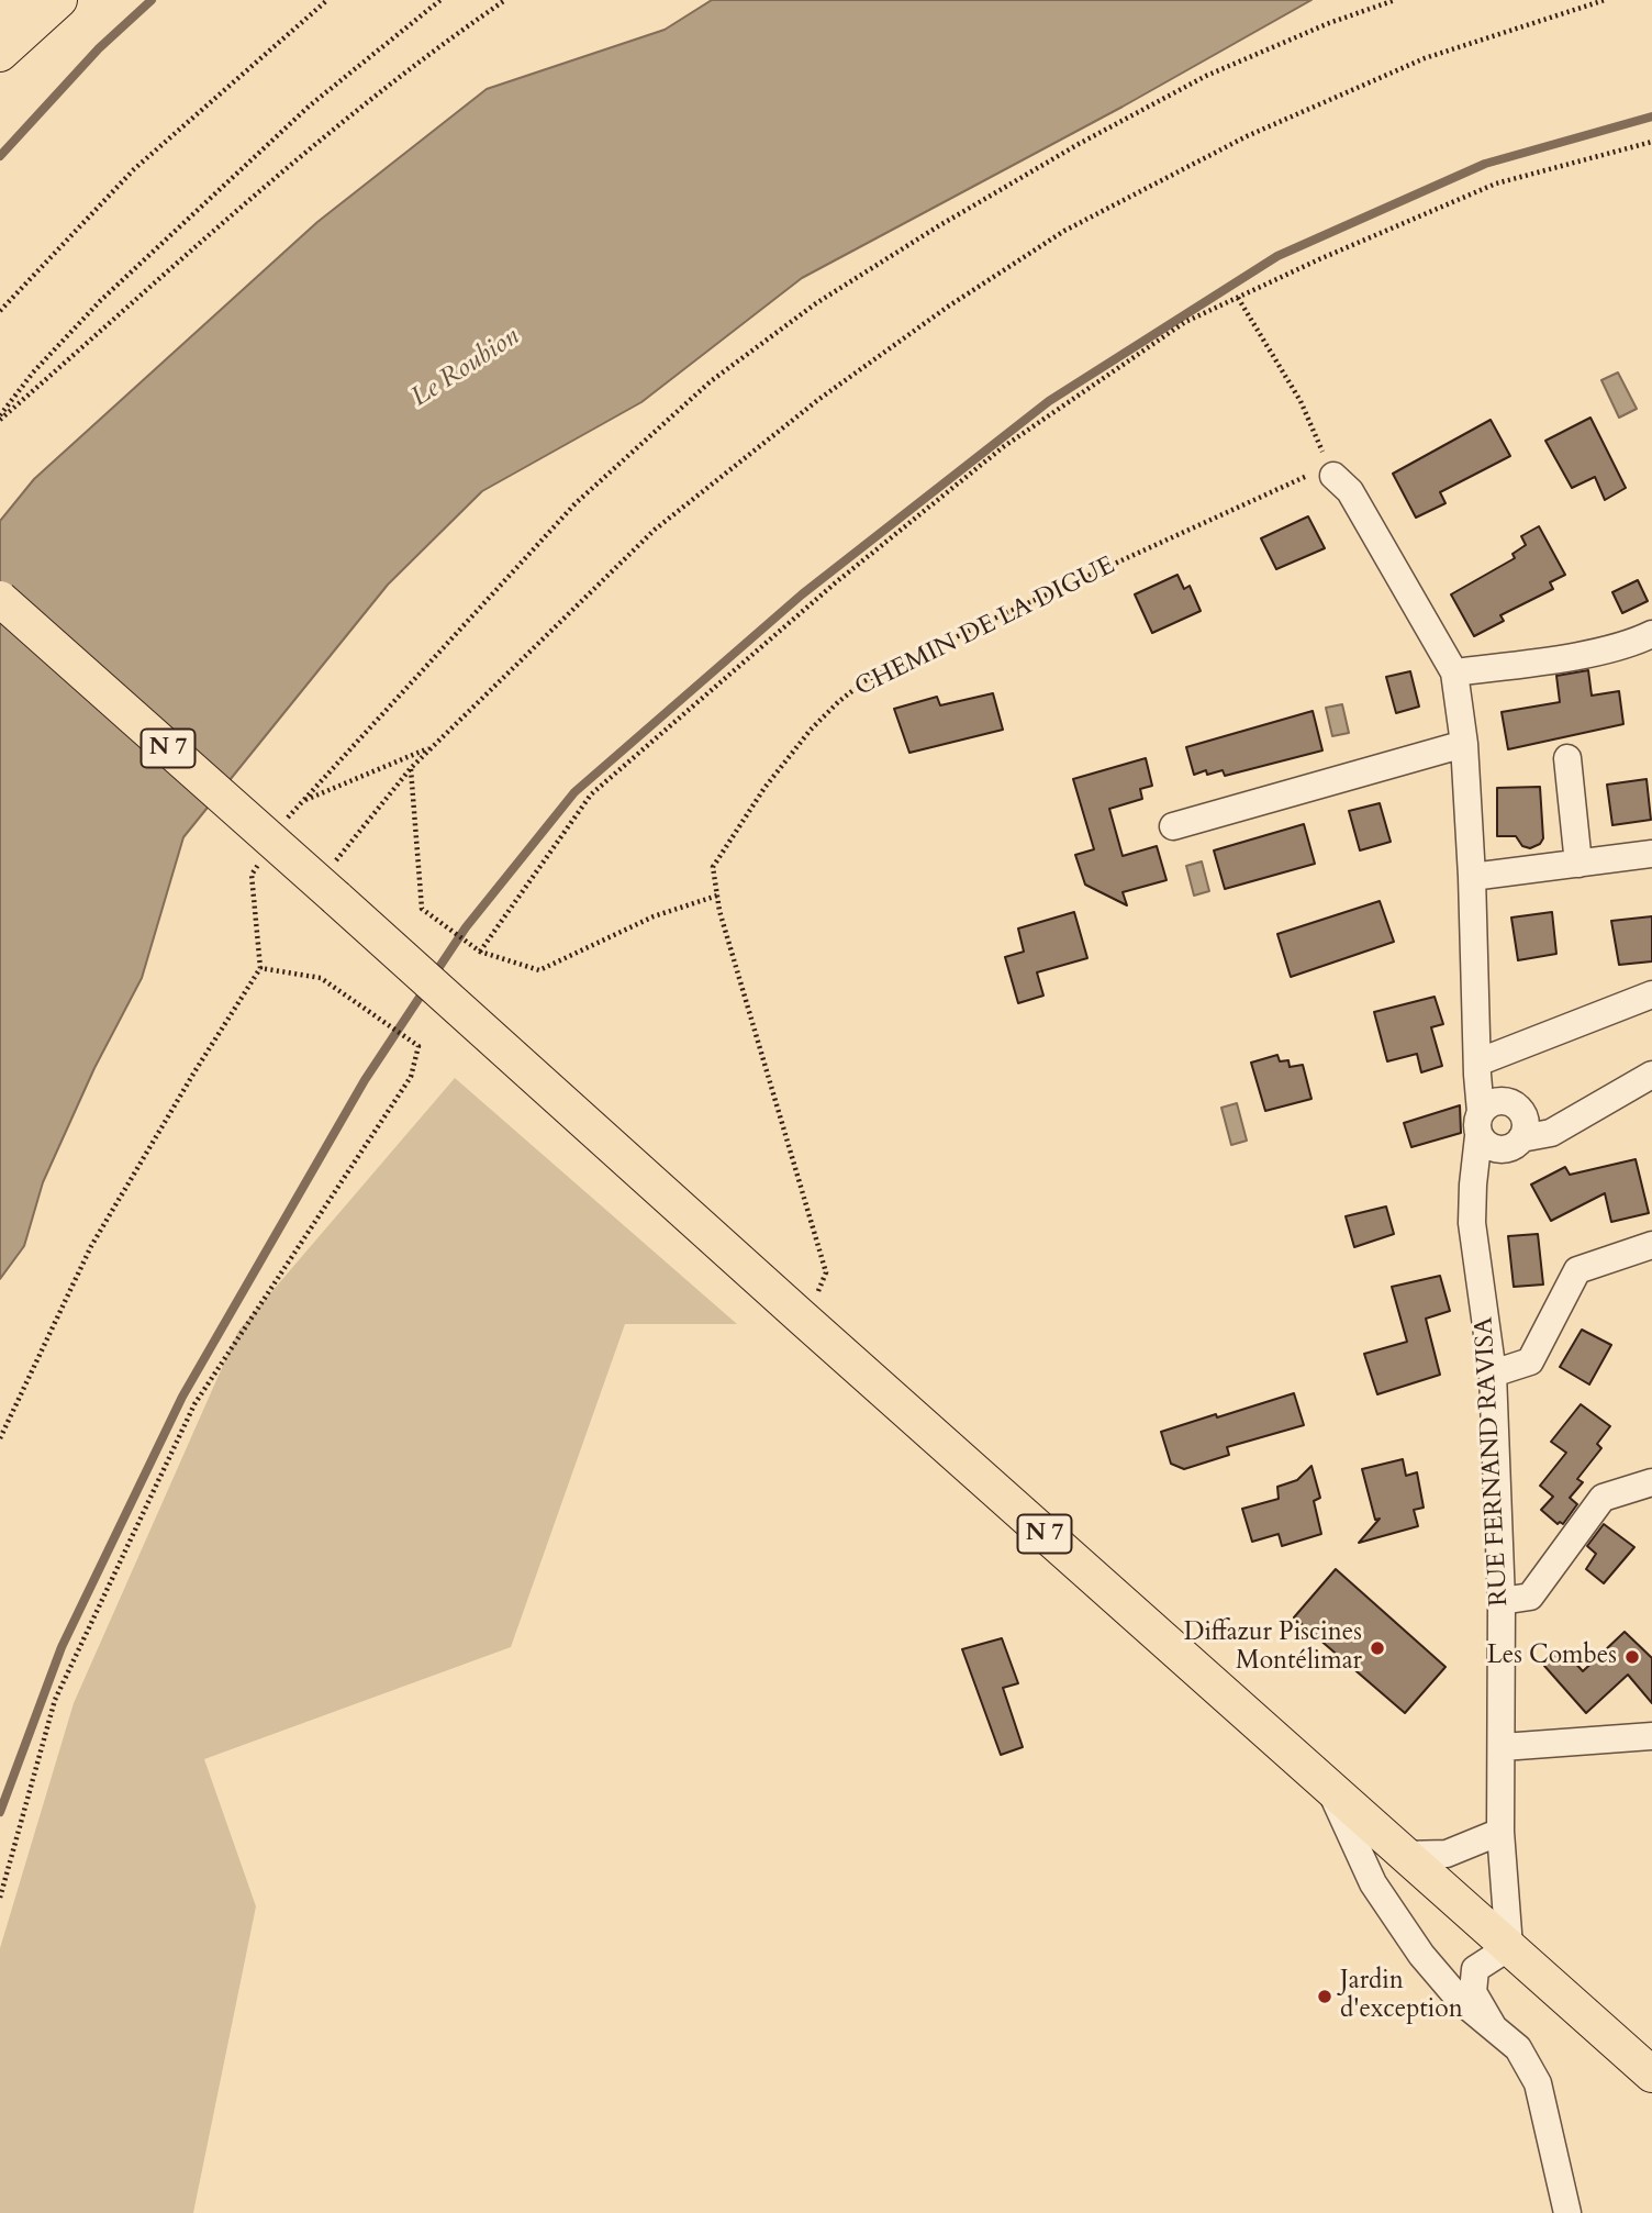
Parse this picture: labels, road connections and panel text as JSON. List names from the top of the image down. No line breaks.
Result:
{"streets":{"main road":["N 7"],"street":["RUE FERNAND RAVISA"],"path":["CHEMIN DE LA DIGUE"]},"crossings":[["CHEMIN DE LA DIGUE","N 7"],["N 7","RUE FERNAND RAVISA"]],"water":["Le Roubion"],"places":["Diffazur Piscines Montélimar","Les Combes","Jardin d'exception"]}
